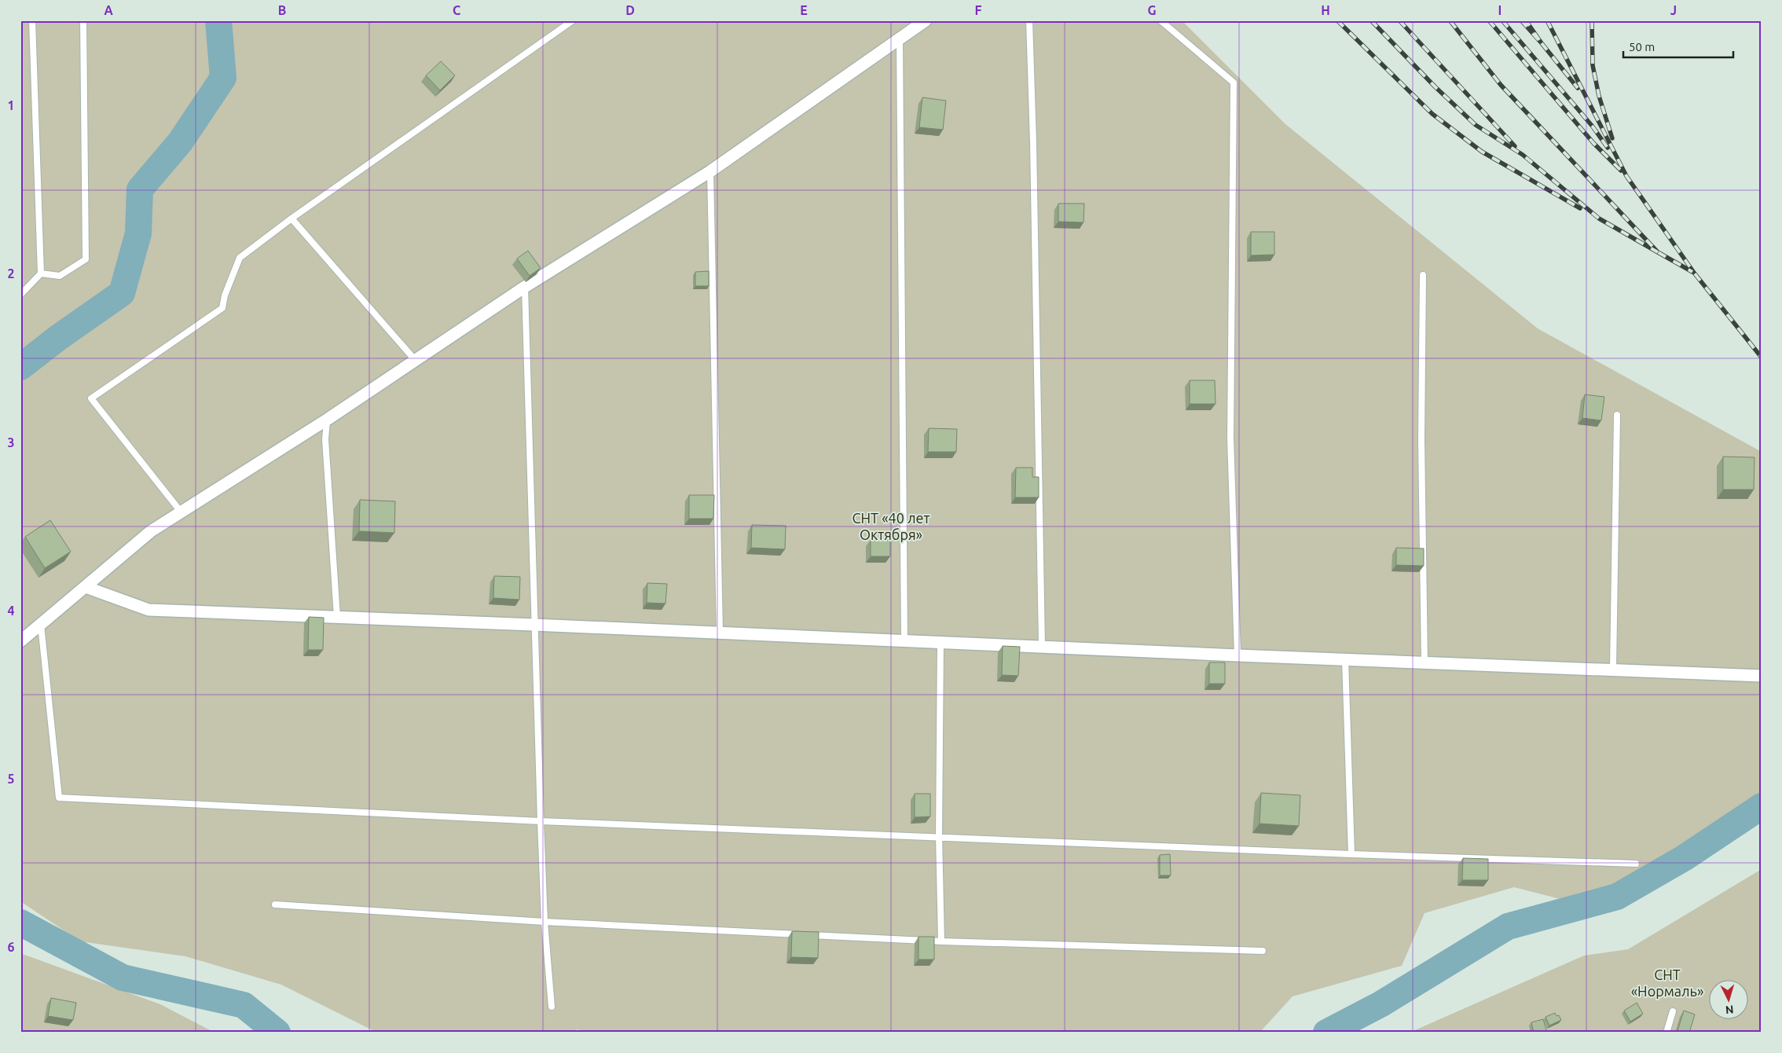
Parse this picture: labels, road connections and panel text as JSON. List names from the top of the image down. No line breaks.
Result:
{"parks":["СНТ «40 лет Октября»","СНТ «Нормаль»"],"scale_bar":"50 m","north":"bottom","grid":{"columns":["A","B","C","D","E","F","G","H","I","J"],"rows":["1","2","3","4","5","6"]}}
